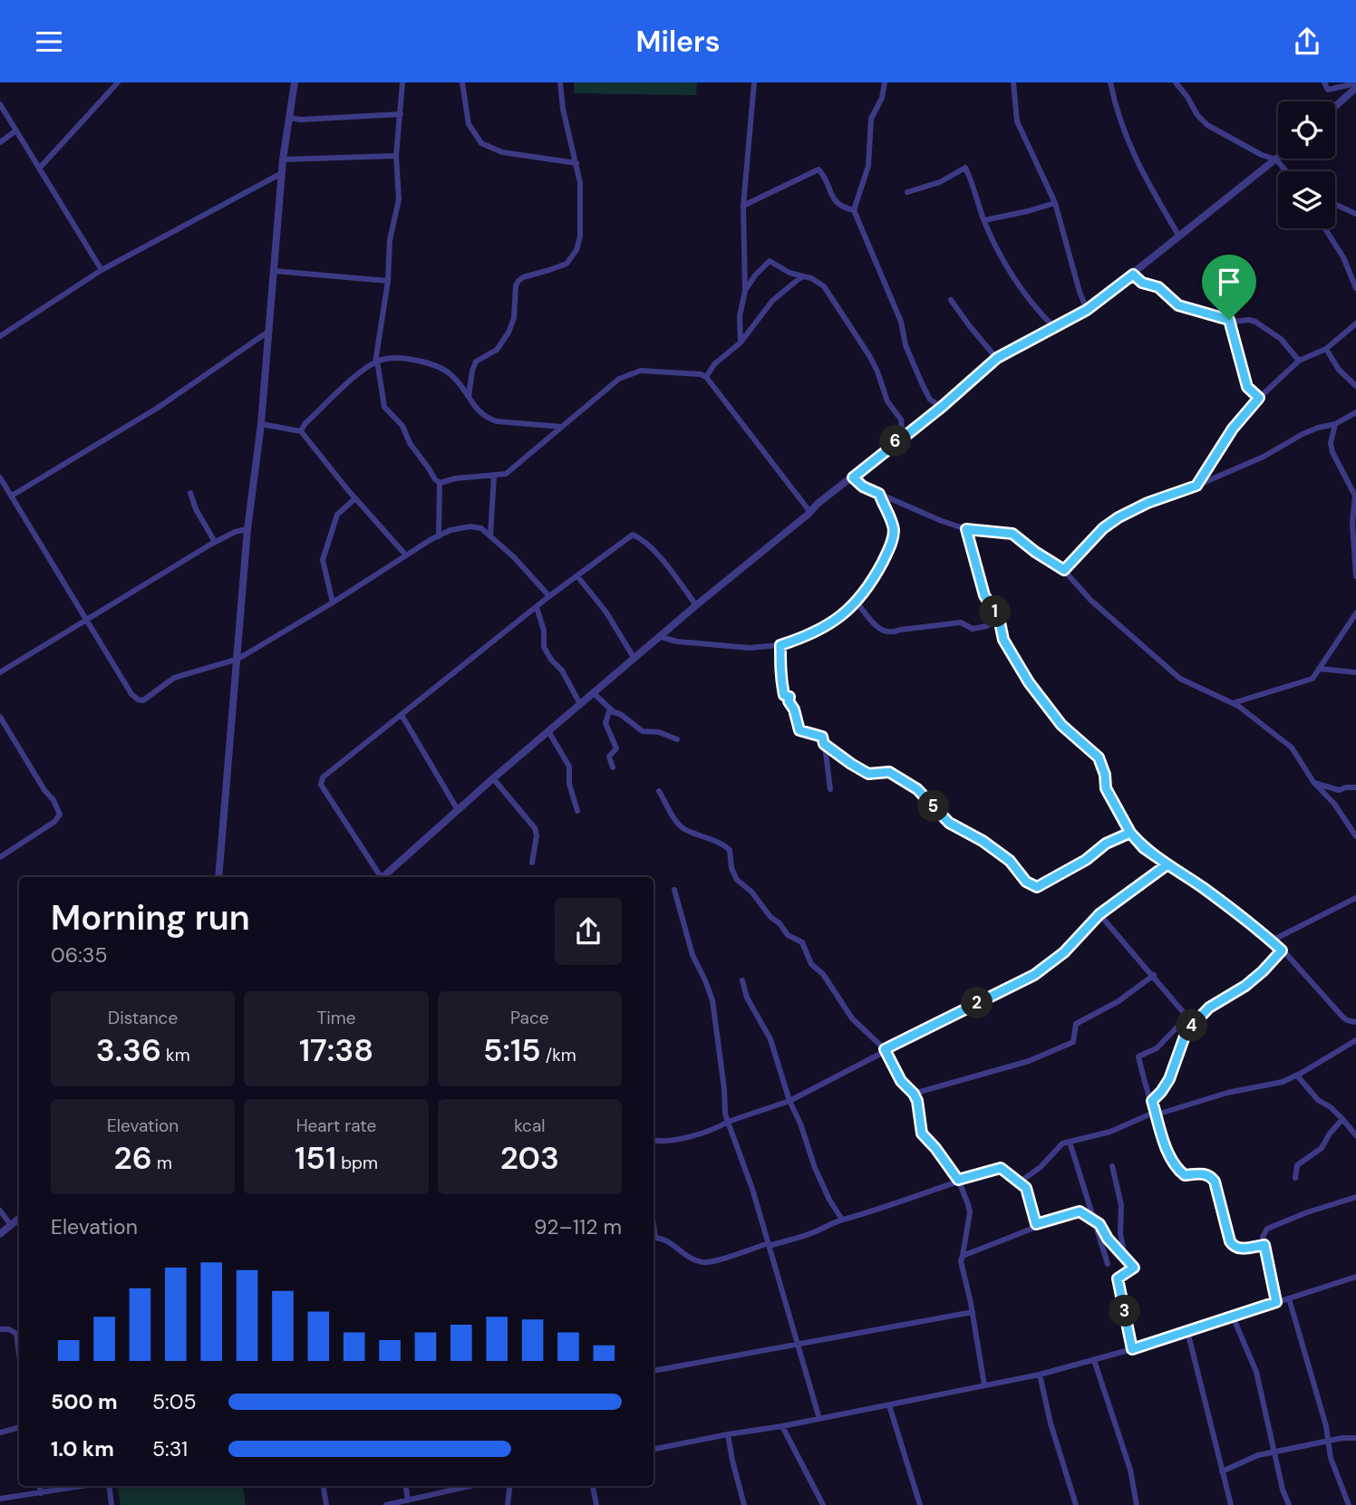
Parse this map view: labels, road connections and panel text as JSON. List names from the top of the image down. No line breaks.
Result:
{"page":{"header":"Milers","pins":["6","1","5","2","4","3"],"heading":["Morning run","06:35"],"stats":[["Distance","3.36 km"],["Time","17:38"],["Pace","5:15 /km"],["Elevation","26 m"],["Heart rate","151 bpm"],["kcal","203"]],"chart":["Elevation","92–112 m"],"list":[{"name":"500 m","note":"5:05"},{"name":"1.0 km","note":"5:31"}]}}
